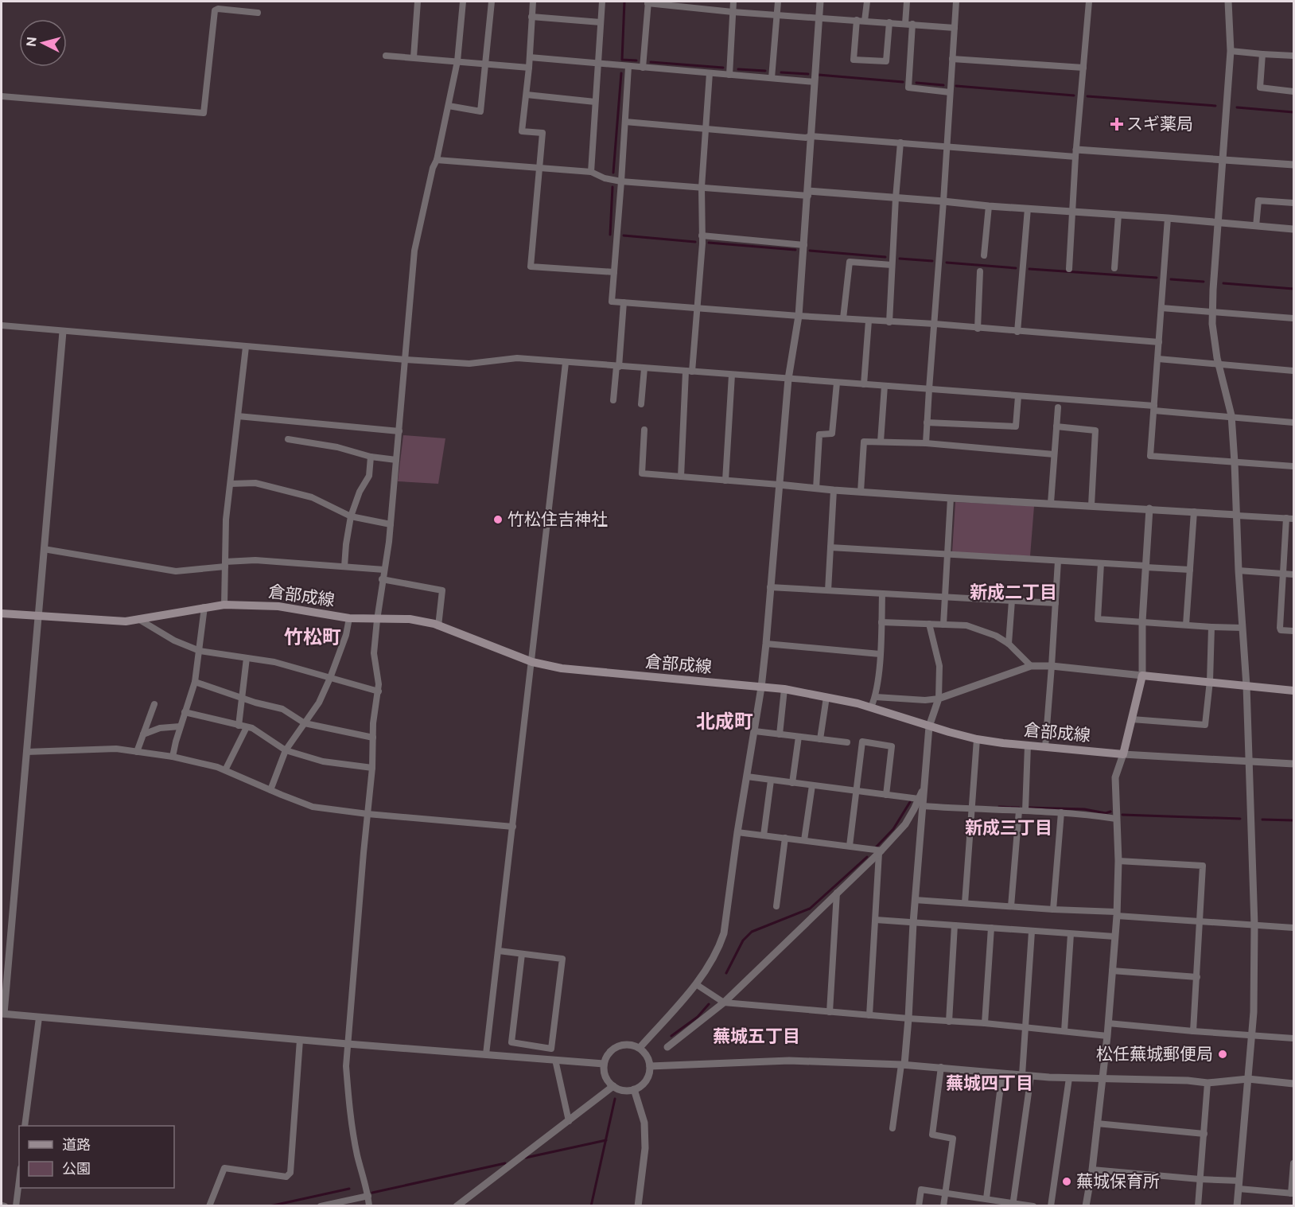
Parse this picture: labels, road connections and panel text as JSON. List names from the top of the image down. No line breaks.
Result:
{"streets":{"main road":["倉部成線"]},"districts":["新成二丁目","竹松町","北成町","新成三丁目","蕪城五丁目","蕪城四丁目"],"places":{"health":["スギ薬局"],"other":["竹松住吉神社","松任蕪城郵便局","蕪城保育所"]},"legend":["道路","公園"],"north":"left"}
